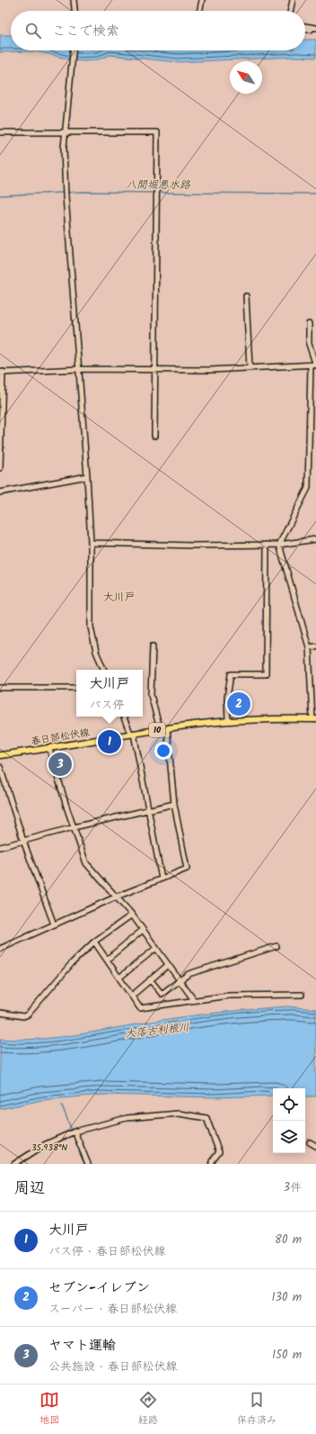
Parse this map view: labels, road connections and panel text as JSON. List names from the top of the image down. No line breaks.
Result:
{"streets":{"main road":["10","春日部松伏線"]},"districts":["大川戸"],"water":["八間堀悪水路","大落古利根川"],"north":"top left","page":{"search":"ここで検索","popup":["大川戸","バス停"],"pins":["2","1","3"],"heading":["周辺","3件"],"list":[{"mark":"1","name":"大川戸","note":"バス停 · 春日部松伏線","value":"80 m"},{"mark":"2","name":"セブン-イレブン","note":"スーパー · 春日部松伏線","value":"130 m"},{"mark":"3","name":"ヤマト運輸","note":"公共施設 · 春日部松伏線","value":"150 m"}],"nav":["地図","経路","保存済み"]},"coordinates":["35.938°N"]}
